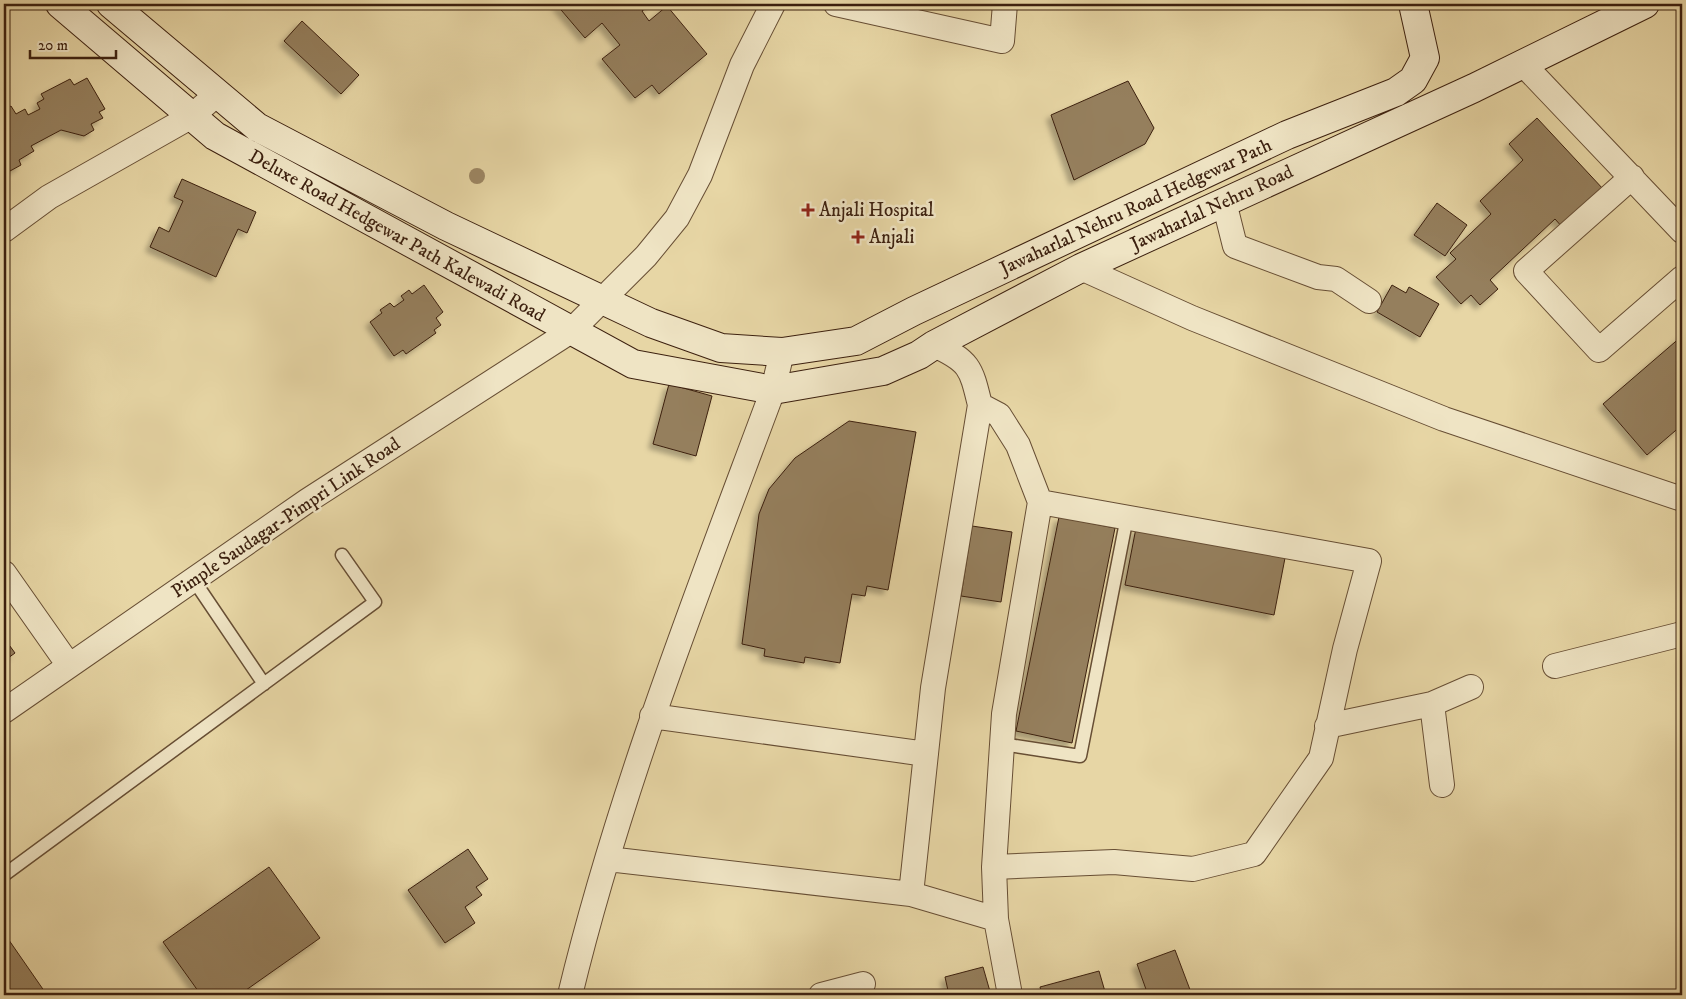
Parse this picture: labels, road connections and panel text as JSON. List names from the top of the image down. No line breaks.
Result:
{"streets":{"street":["Jawaharlal Nehru Road Hedgewar Path","Jawaharlal Nehru Road","Deluxe Road Hedgewar Path Kalewadi Road","Pimple Saudagar-Pimpri Link Road"]},"crossings":[["Jawaharlal Nehru Road Hedgewar Path","Deluxe Road Hedgewar Path Kalewadi Road"],["Jawaharlal Nehru Road","Deluxe Road Hedgewar Path Kalewadi Road"],["Deluxe Road Hedgewar Path Kalewadi Road","Pimple Saudagar-Pimpri Link Road"]],"places":{"health":["Anjali Hospital","Anjali"]},"scale_bar":"20 m"}
